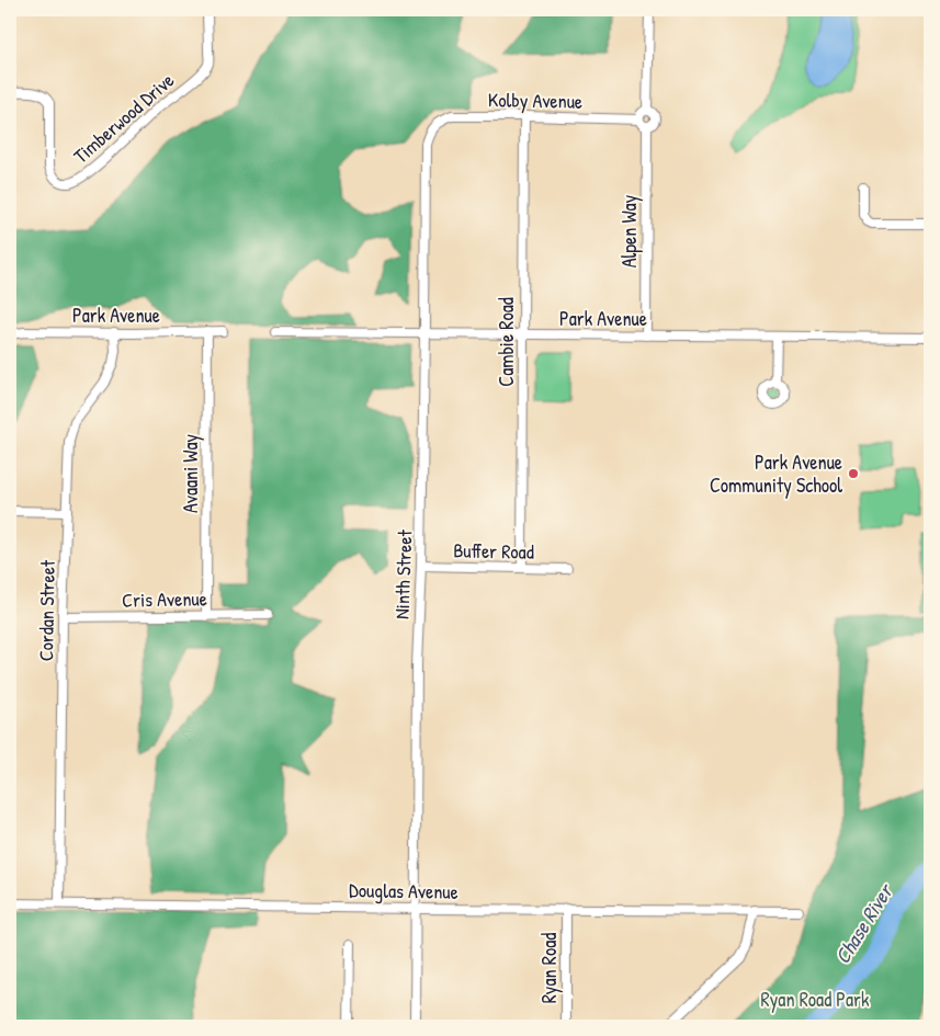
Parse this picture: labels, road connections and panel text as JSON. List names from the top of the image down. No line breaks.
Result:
{"streets":{"street":["Kolby Avenue","Timberwood Drive","Alpen Way","Park Avenue","Cambie Road","Avaani Way","Buffer Road","Ninth Street","Cris Avenue","Cordan Street","Douglas Avenue","Ryan Road"]},"crossings":[["Kolby Avenue","Alpen Way"],["Kolby Avenue","Cambie Road"],["Kolby Avenue","Ninth Street"],["Alpen Way","Park Avenue"],["Park Avenue","Cambie Road"],["Park Avenue","Avaani Way"],["Park Avenue","Ninth Street"],["Park Avenue","Cordan Street"],["Cambie Road","Buffer Road"],["Avaani Way","Cris Avenue"],["Buffer Road","Ninth Street"],["Ninth Street","Douglas Avenue"],["Cris Avenue","Cordan Street"],["Cordan Street","Douglas Avenue"],["Douglas Avenue","Ryan Road"]],"water":["Chase River"],"parks":["Ryan Road Park"],"places":["Park Avenue Community School"]}
